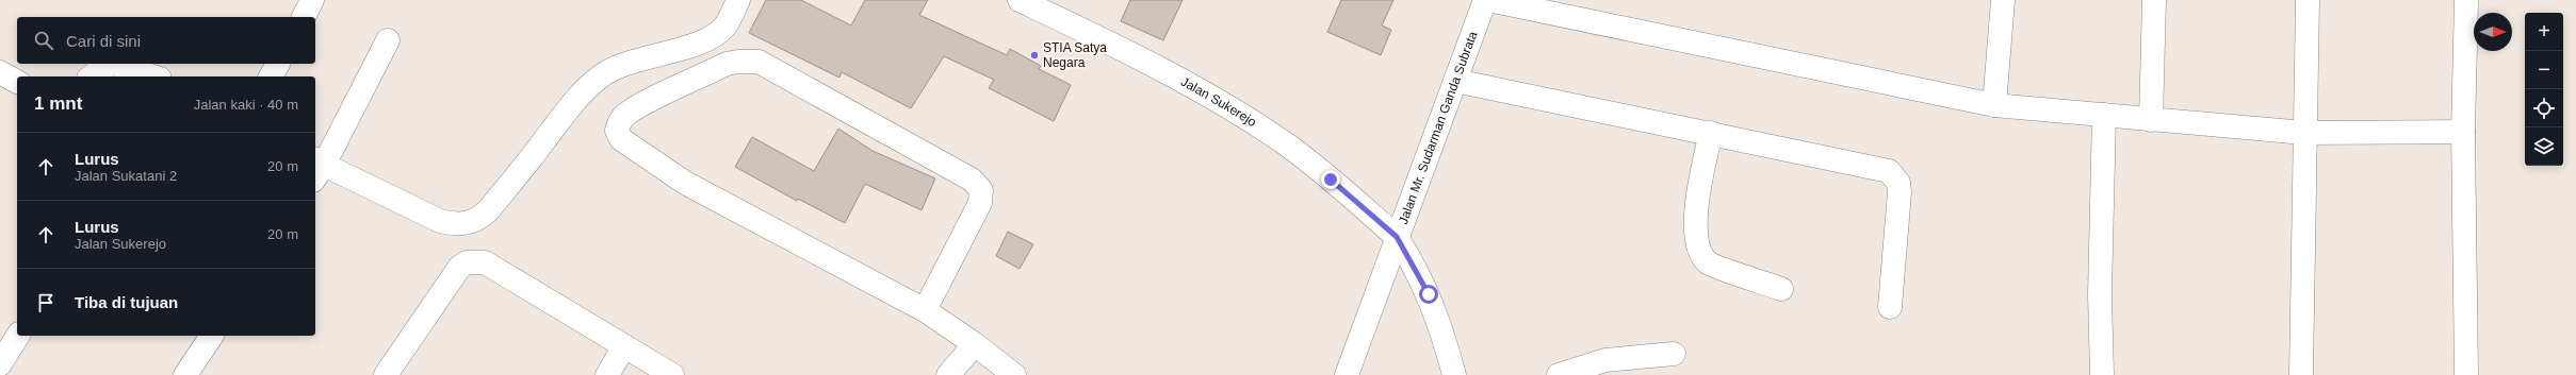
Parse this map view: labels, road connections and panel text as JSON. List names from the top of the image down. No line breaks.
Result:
{"streets":{"street":["Jalan Sukerejo","Jalan Mr. Sudarman Ganda Subrata"]},"crossings":[["Jalan Sukerejo","Jalan Mr. Sudarman Ganda Subrata"]],"places":["STIA Satya Negara"],"north":"right","page":{"map_buttons":["+","−"],"search":"Cari di sini","heading":["1 mnt","Jalan kaki · 40 m"],"list":[["Lurus","Jalan Sukatani 2","20 m"],["Lurus","Jalan Sukerejo","20 m"],"Tiba di tujuan"]}}
